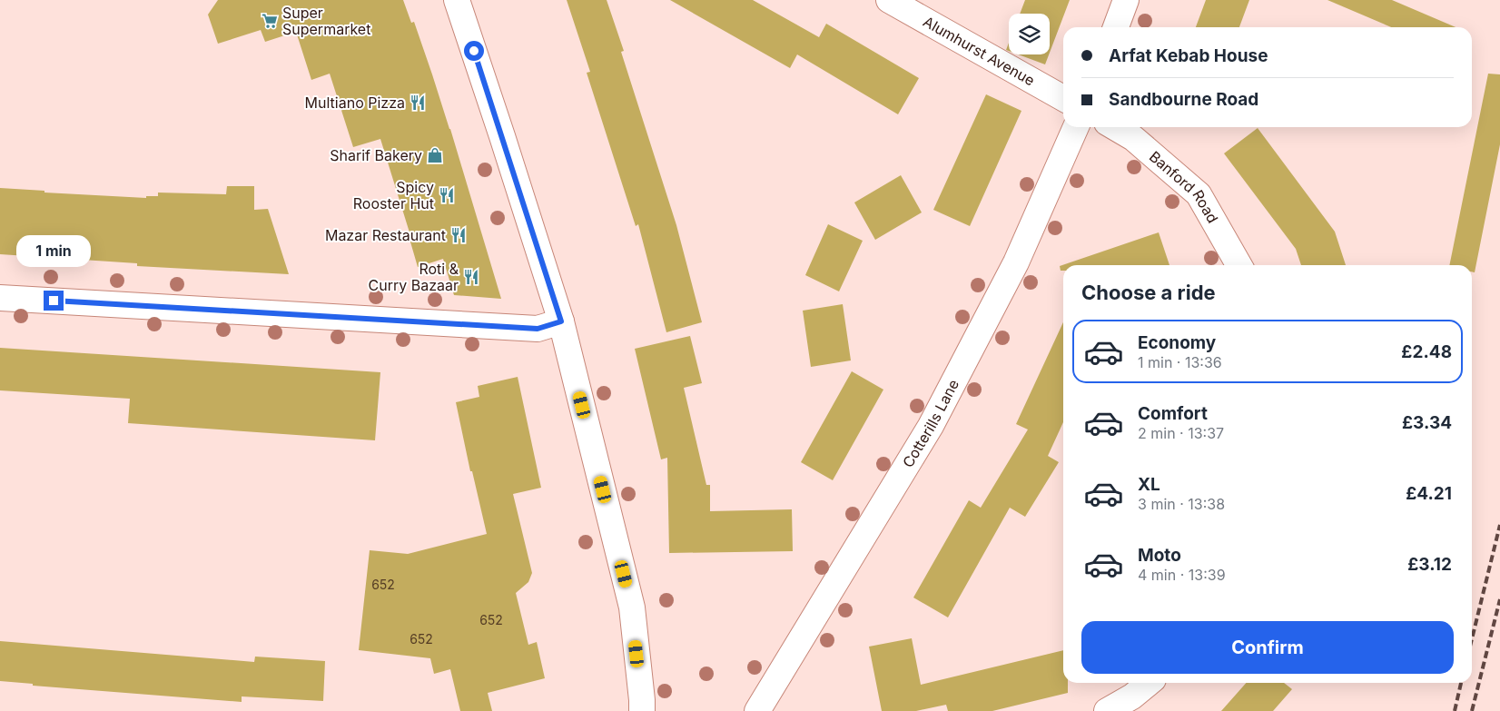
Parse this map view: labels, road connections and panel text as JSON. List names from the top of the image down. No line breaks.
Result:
{"streets":{"street":["Alumhurst Avenue","Banford Road","Cotterills Lane"]},"places":{"supermarket":["Super Supermarket"],"restaurant":["Multiano Pizza","Spicy Rooster Hut","Mazar Restaurant","Roti & Curry Bazaar"],"shop":["Sharif Bakery"]},"house_numbers":["652","652","652"],"page":{"banner":["Arfat Kebab House","Sandbourne Road"],"bubble":"1 min","heading":"Choose a ride","list":[{"name":"Economy","note":"1 min · 13:36","value":"£2.48"},{"name":"Comfort","note":"2 min · 13:37","value":"£3.34"},{"name":"XL","note":"3 min · 13:38","value":"£4.21"},{"name":"Moto","note":"4 min · 13:39","value":"£3.12"}],"buttons":"Confirm"}}
